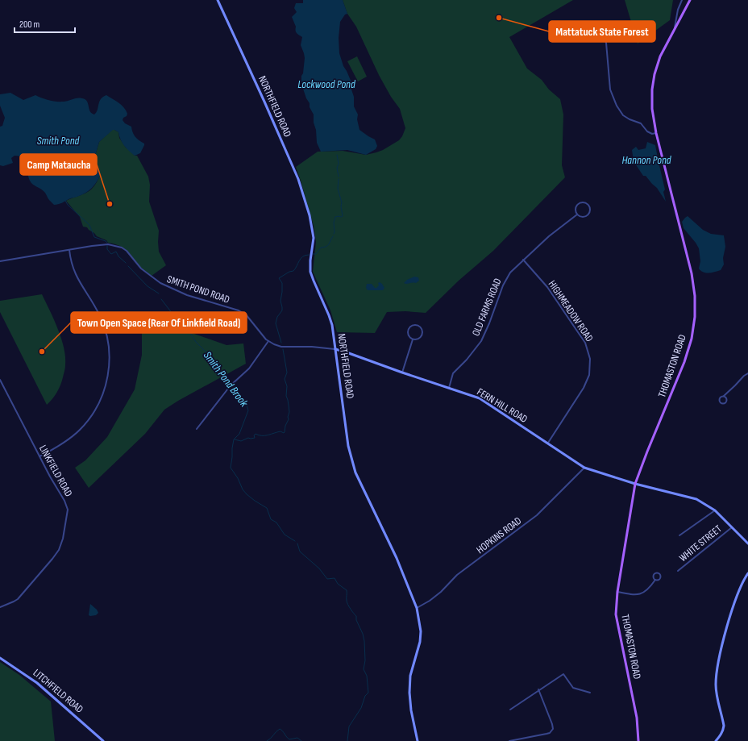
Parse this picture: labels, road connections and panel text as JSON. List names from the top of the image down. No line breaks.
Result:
{"streets":{"main road":["THOMASTON ROAD"],"street":["NORTHFIELD ROAD","SMITH POND ROAD","OLD FARMS ROAD","HIGHMEADOW ROAD","FERN HILL ROAD","LINKFIELD ROAD","HOPKINS ROAD","WHITE STREET","LITCHFIELD ROAD"]},"crossings":[["NORTHFIELD ROAD","SMITH POND ROAD"],["NORTHFIELD ROAD","FERN HILL ROAD"],["NORTHFIELD ROAD","HOPKINS ROAD"],["SMITH POND ROAD","FERN HILL ROAD"],["OLD FARMS ROAD","HIGHMEADOW ROAD"],["OLD FARMS ROAD","FERN HILL ROAD"],["HIGHMEADOW ROAD","FERN HILL ROAD"],["THOMASTON ROAD","FERN HILL ROAD"],["FERN HILL ROAD","HOPKINS ROAD"],["FERN HILL ROAD","WHITE STREET"]],"water":["Lockwood Pond","Smith Pond","Hannon Pond","Smith Pond Brook"],"places":["Mattatuck State Forest","Camp Mataucha","Town Open Space (Rear Of Linkfield Road)"],"scale_bar":"200 m"}
